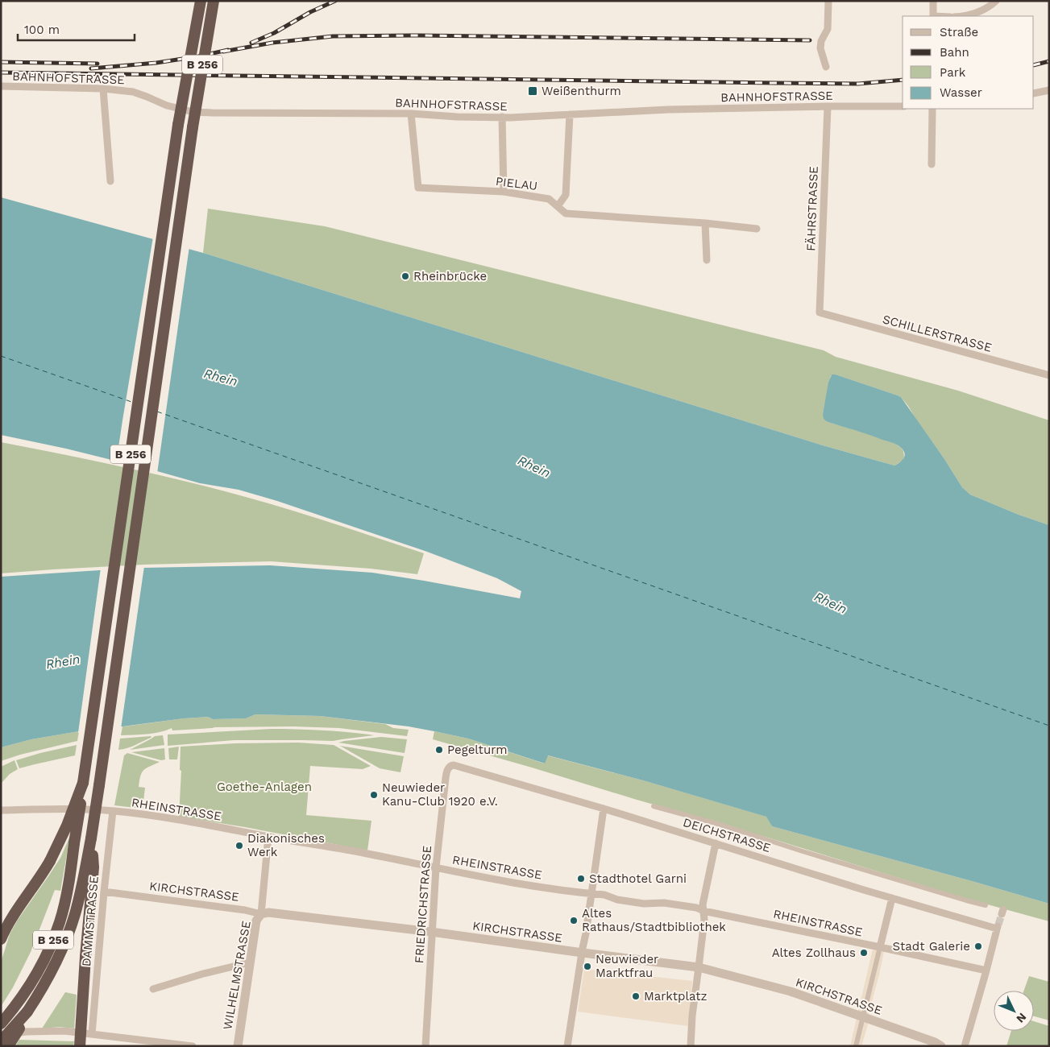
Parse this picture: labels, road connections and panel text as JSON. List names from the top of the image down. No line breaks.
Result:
{"streets":{"highway":["B 256"],"street":["BAHNHOFSTRASSE","PIELAU","FÄHRSTRASSE","SCHILLERSTRASSE","RHEINSTRASSE","DEICHSTRASSE","KIRCHSTRASSE","FRIEDRICHSTRASSE","DAMMSTRASSE","WILHELMSTRASSE"]},"crossings":[["BAHNHOFSTRASSE","PIELAU"],["BAHNHOFSTRASSE","FÄHRSTRASSE"],["FÄHRSTRASSE","SCHILLERSTRASSE"],["RHEINSTRASSE","DEICHSTRASSE"],["RHEINSTRASSE","FRIEDRICHSTRASSE"],["RHEINSTRASSE","DAMMSTRASSE"],["RHEINSTRASSE","WILHELMSTRASSE"],["DEICHSTRASSE","FRIEDRICHSTRASSE"],["KIRCHSTRASSE","FRIEDRICHSTRASSE"],["KIRCHSTRASSE","DAMMSTRASSE"],["KIRCHSTRASSE","WILHELMSTRASSE"]],"water":["Rhein"],"parks":["Goethe-Anlagen"],"places":{"transit":["Weißenthurm"],"other":["Rheinbrücke","Pegelturm","Neuwieder Kanu-Club 1920 e.V.","Diakonisches Werk","Stadthotel Garni","Altes Rathaus/Stadtbibliothek","Stadt Galerie","Altes Zollhaus","Neuwieder Marktfrau","Marktplatz"]},"legend":["Straße","Bahn","Park","Wasser"],"scale_bar":"100 m","north":"bottom right"}
